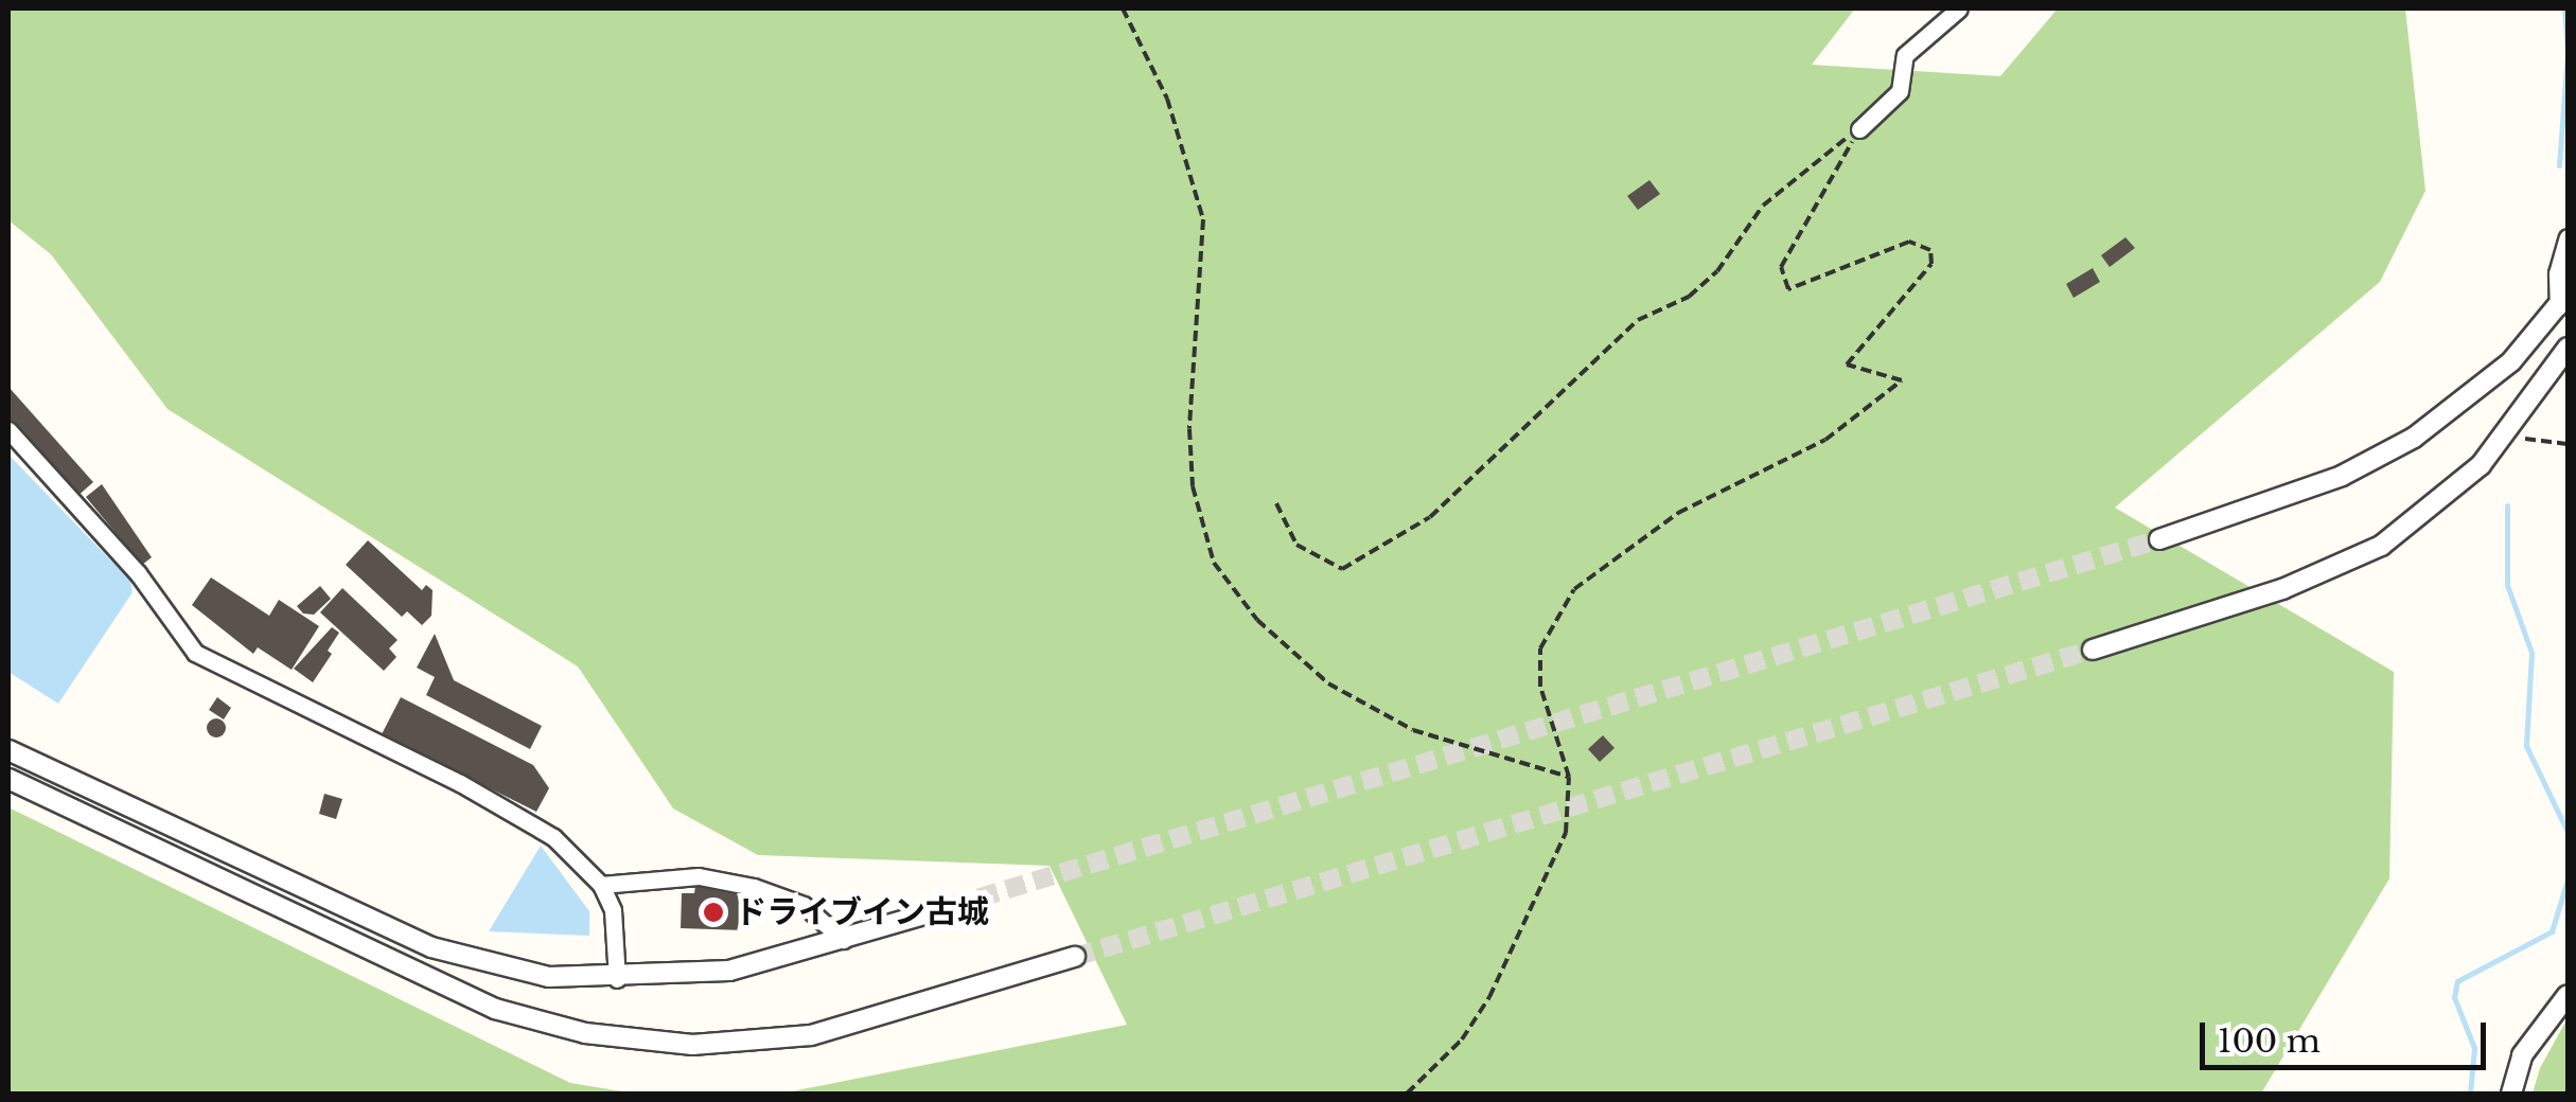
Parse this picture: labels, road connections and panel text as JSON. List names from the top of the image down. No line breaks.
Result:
{"places":["ドライブイン古城"],"scale_bar":"100 m"}
